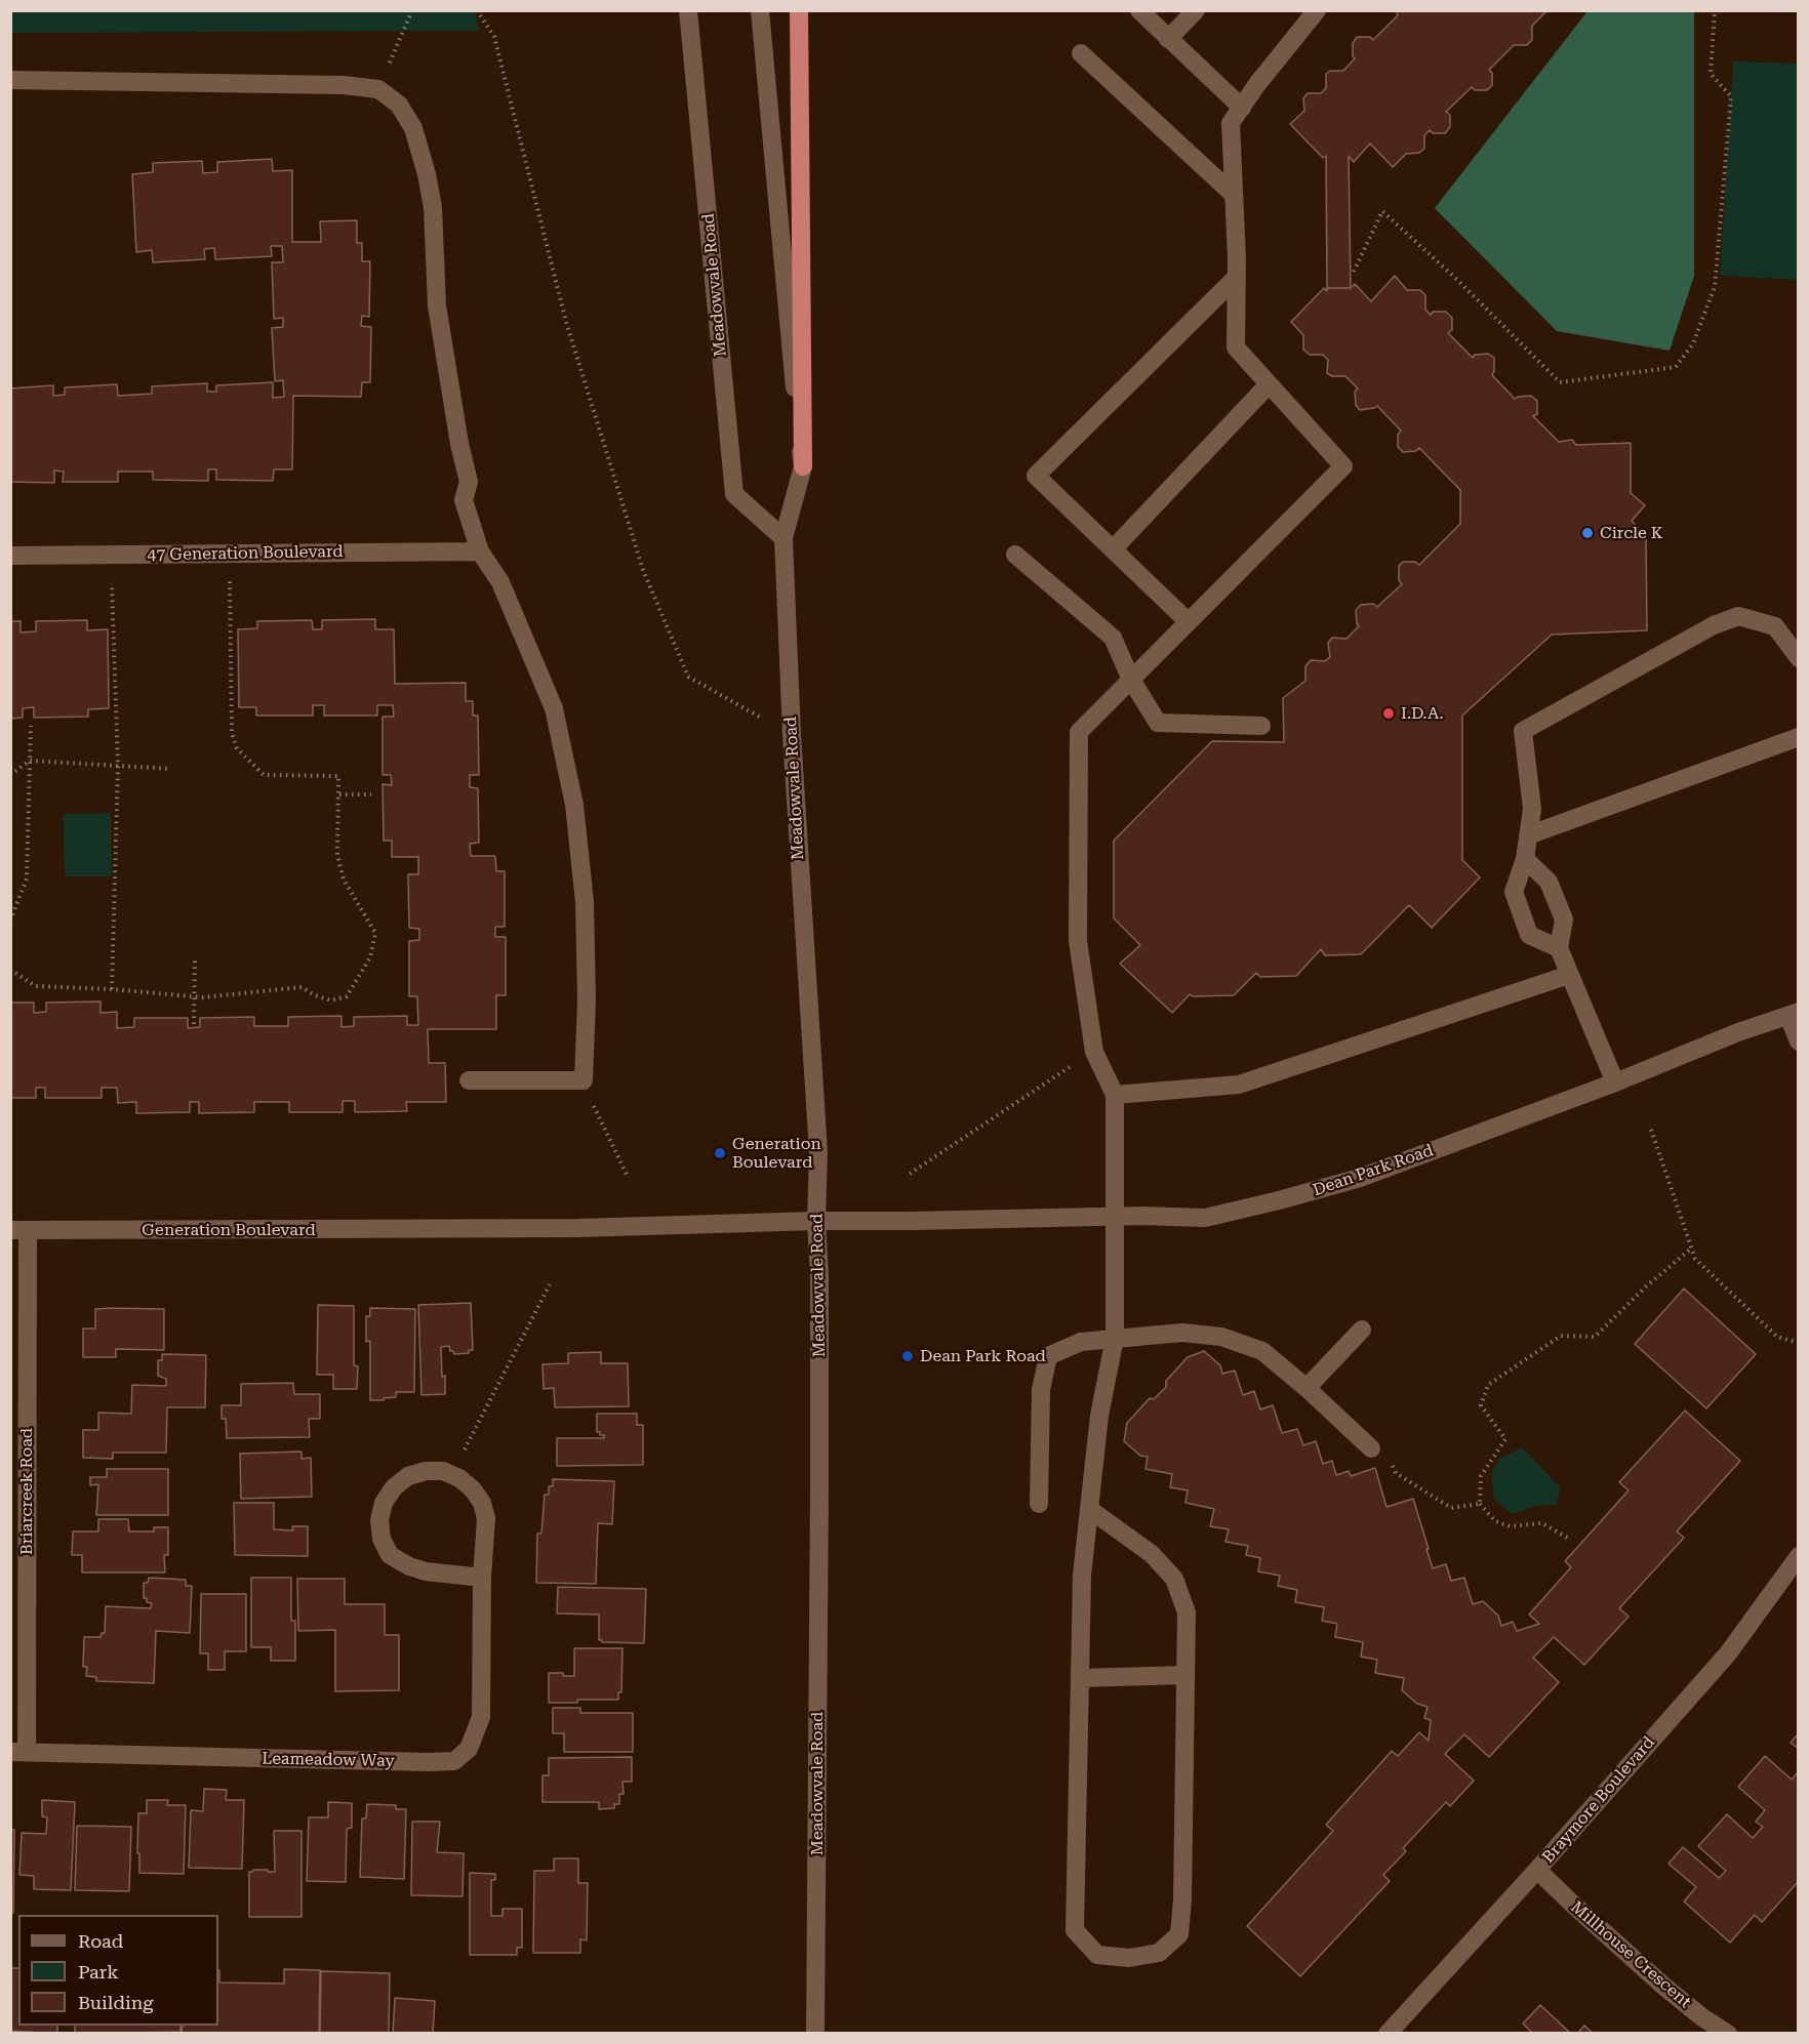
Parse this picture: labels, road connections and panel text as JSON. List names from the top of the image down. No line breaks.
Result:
{"streets":{"street":["Meadowvale Road","47 Generation Boulevard","Dean Park Road","Generation Boulevard","Briarcreek Road","Leameadow Way","Braymore Boulevard","Millhouse Crescent"]},"crossings":[["Meadowvale Road","Dean Park Road"],["Meadowvale Road","Generation Boulevard"],["Dean Park Road","Generation Boulevard"],["Generation Boulevard","Briarcreek Road"],["Briarcreek Road","Leameadow Way"],["Braymore Boulevard","Millhouse Crescent"]],"places":["Circle K","I.D.A.","Generation Boulevard","Dean Park Road"],"legend":["Road","Park","Building"]}
